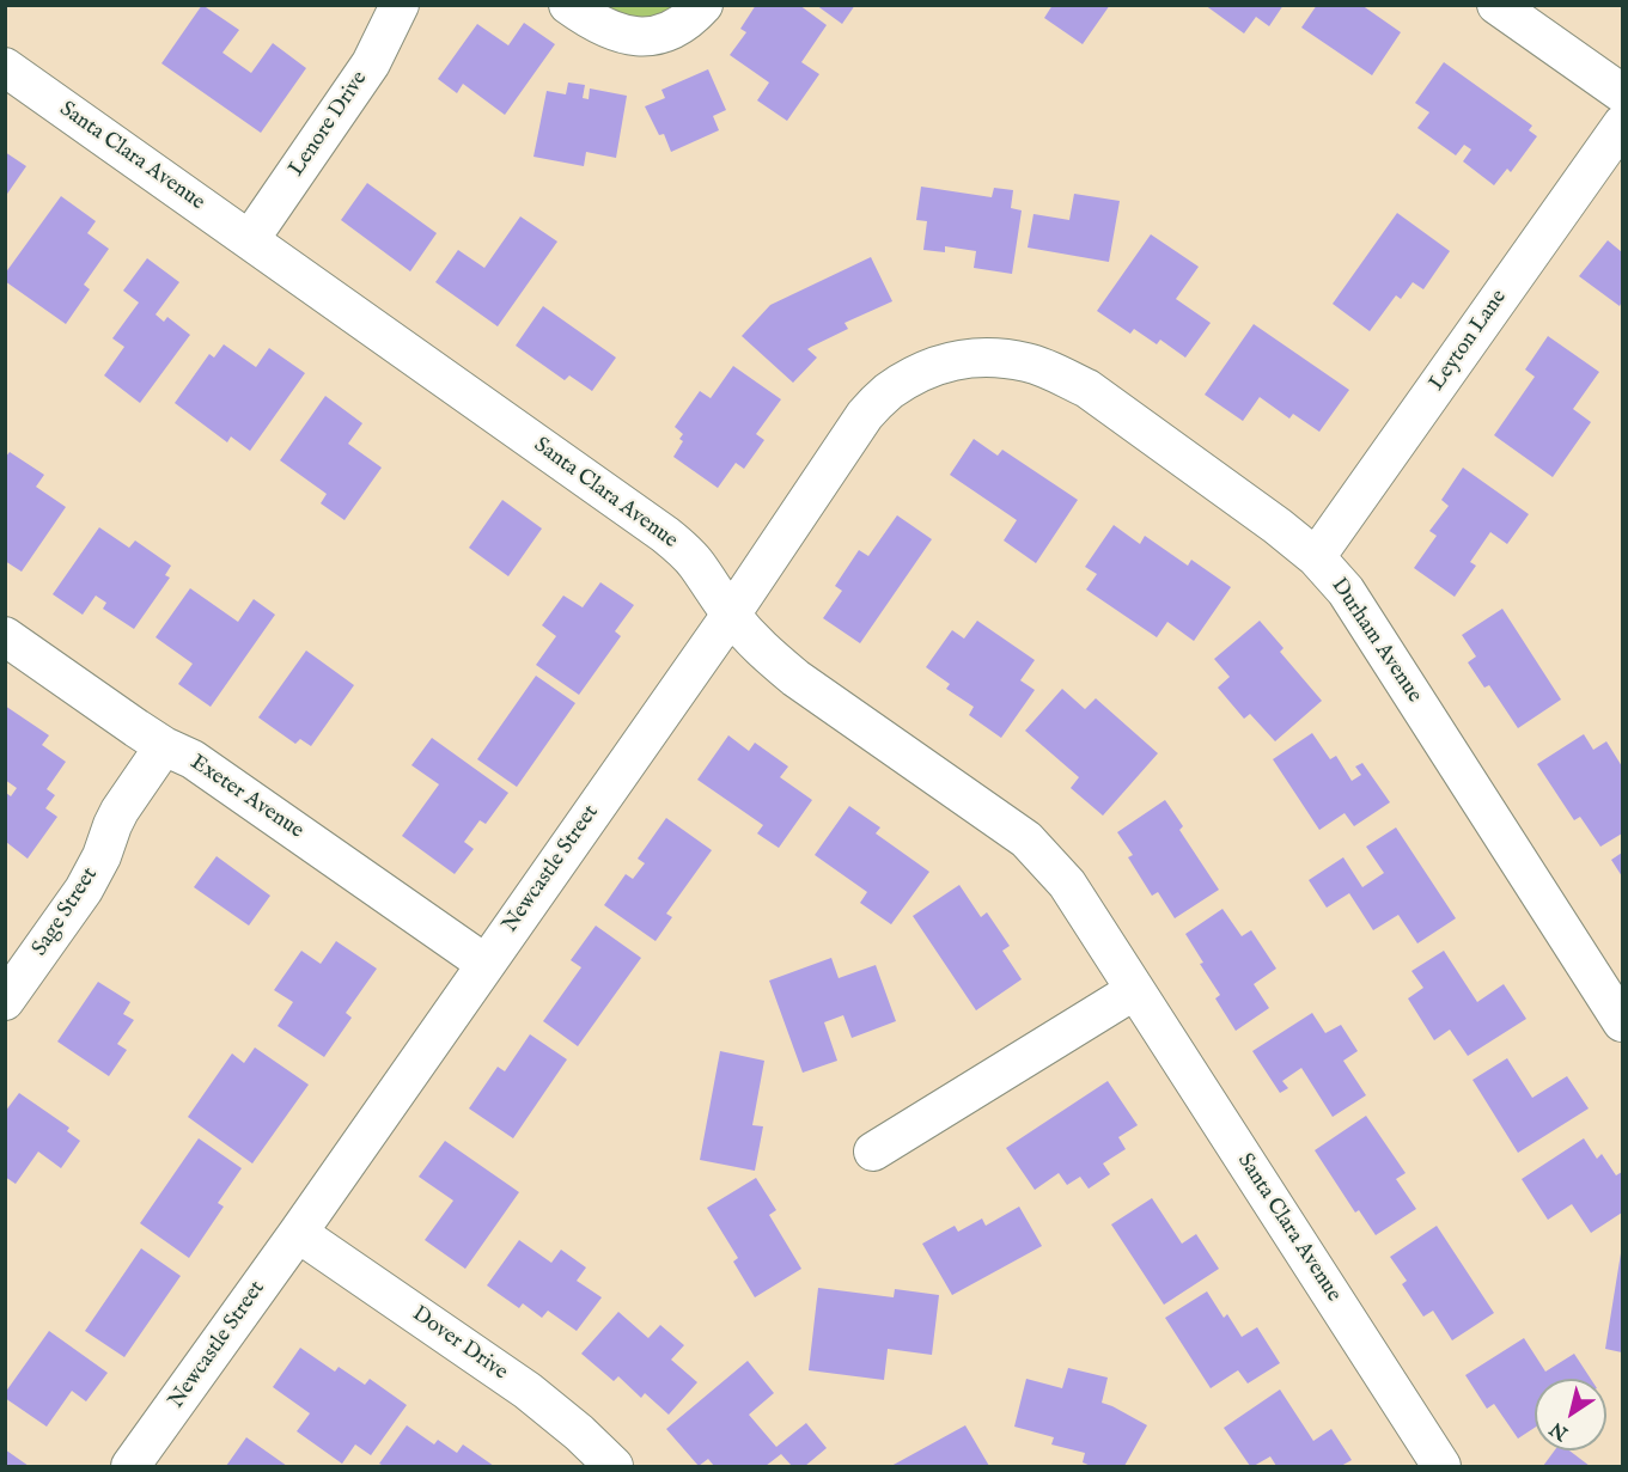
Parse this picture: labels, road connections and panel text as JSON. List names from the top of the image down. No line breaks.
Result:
{"streets":{"street":["Lenore Drive","Santa Clara Avenue","Leyton Lane","Durham Avenue","Exeter Avenue","Newcastle Street","Sage Street","Dover Drive"]},"crossings":[["Lenore Drive","Santa Clara Avenue"],["Santa Clara Avenue","Newcastle Street"],["Leyton Lane","Durham Avenue"],["Durham Avenue","Newcastle Street"],["Exeter Avenue","Newcastle Street"],["Exeter Avenue","Sage Street"],["Newcastle Street","Dover Drive"]],"north":"bottom left"}
